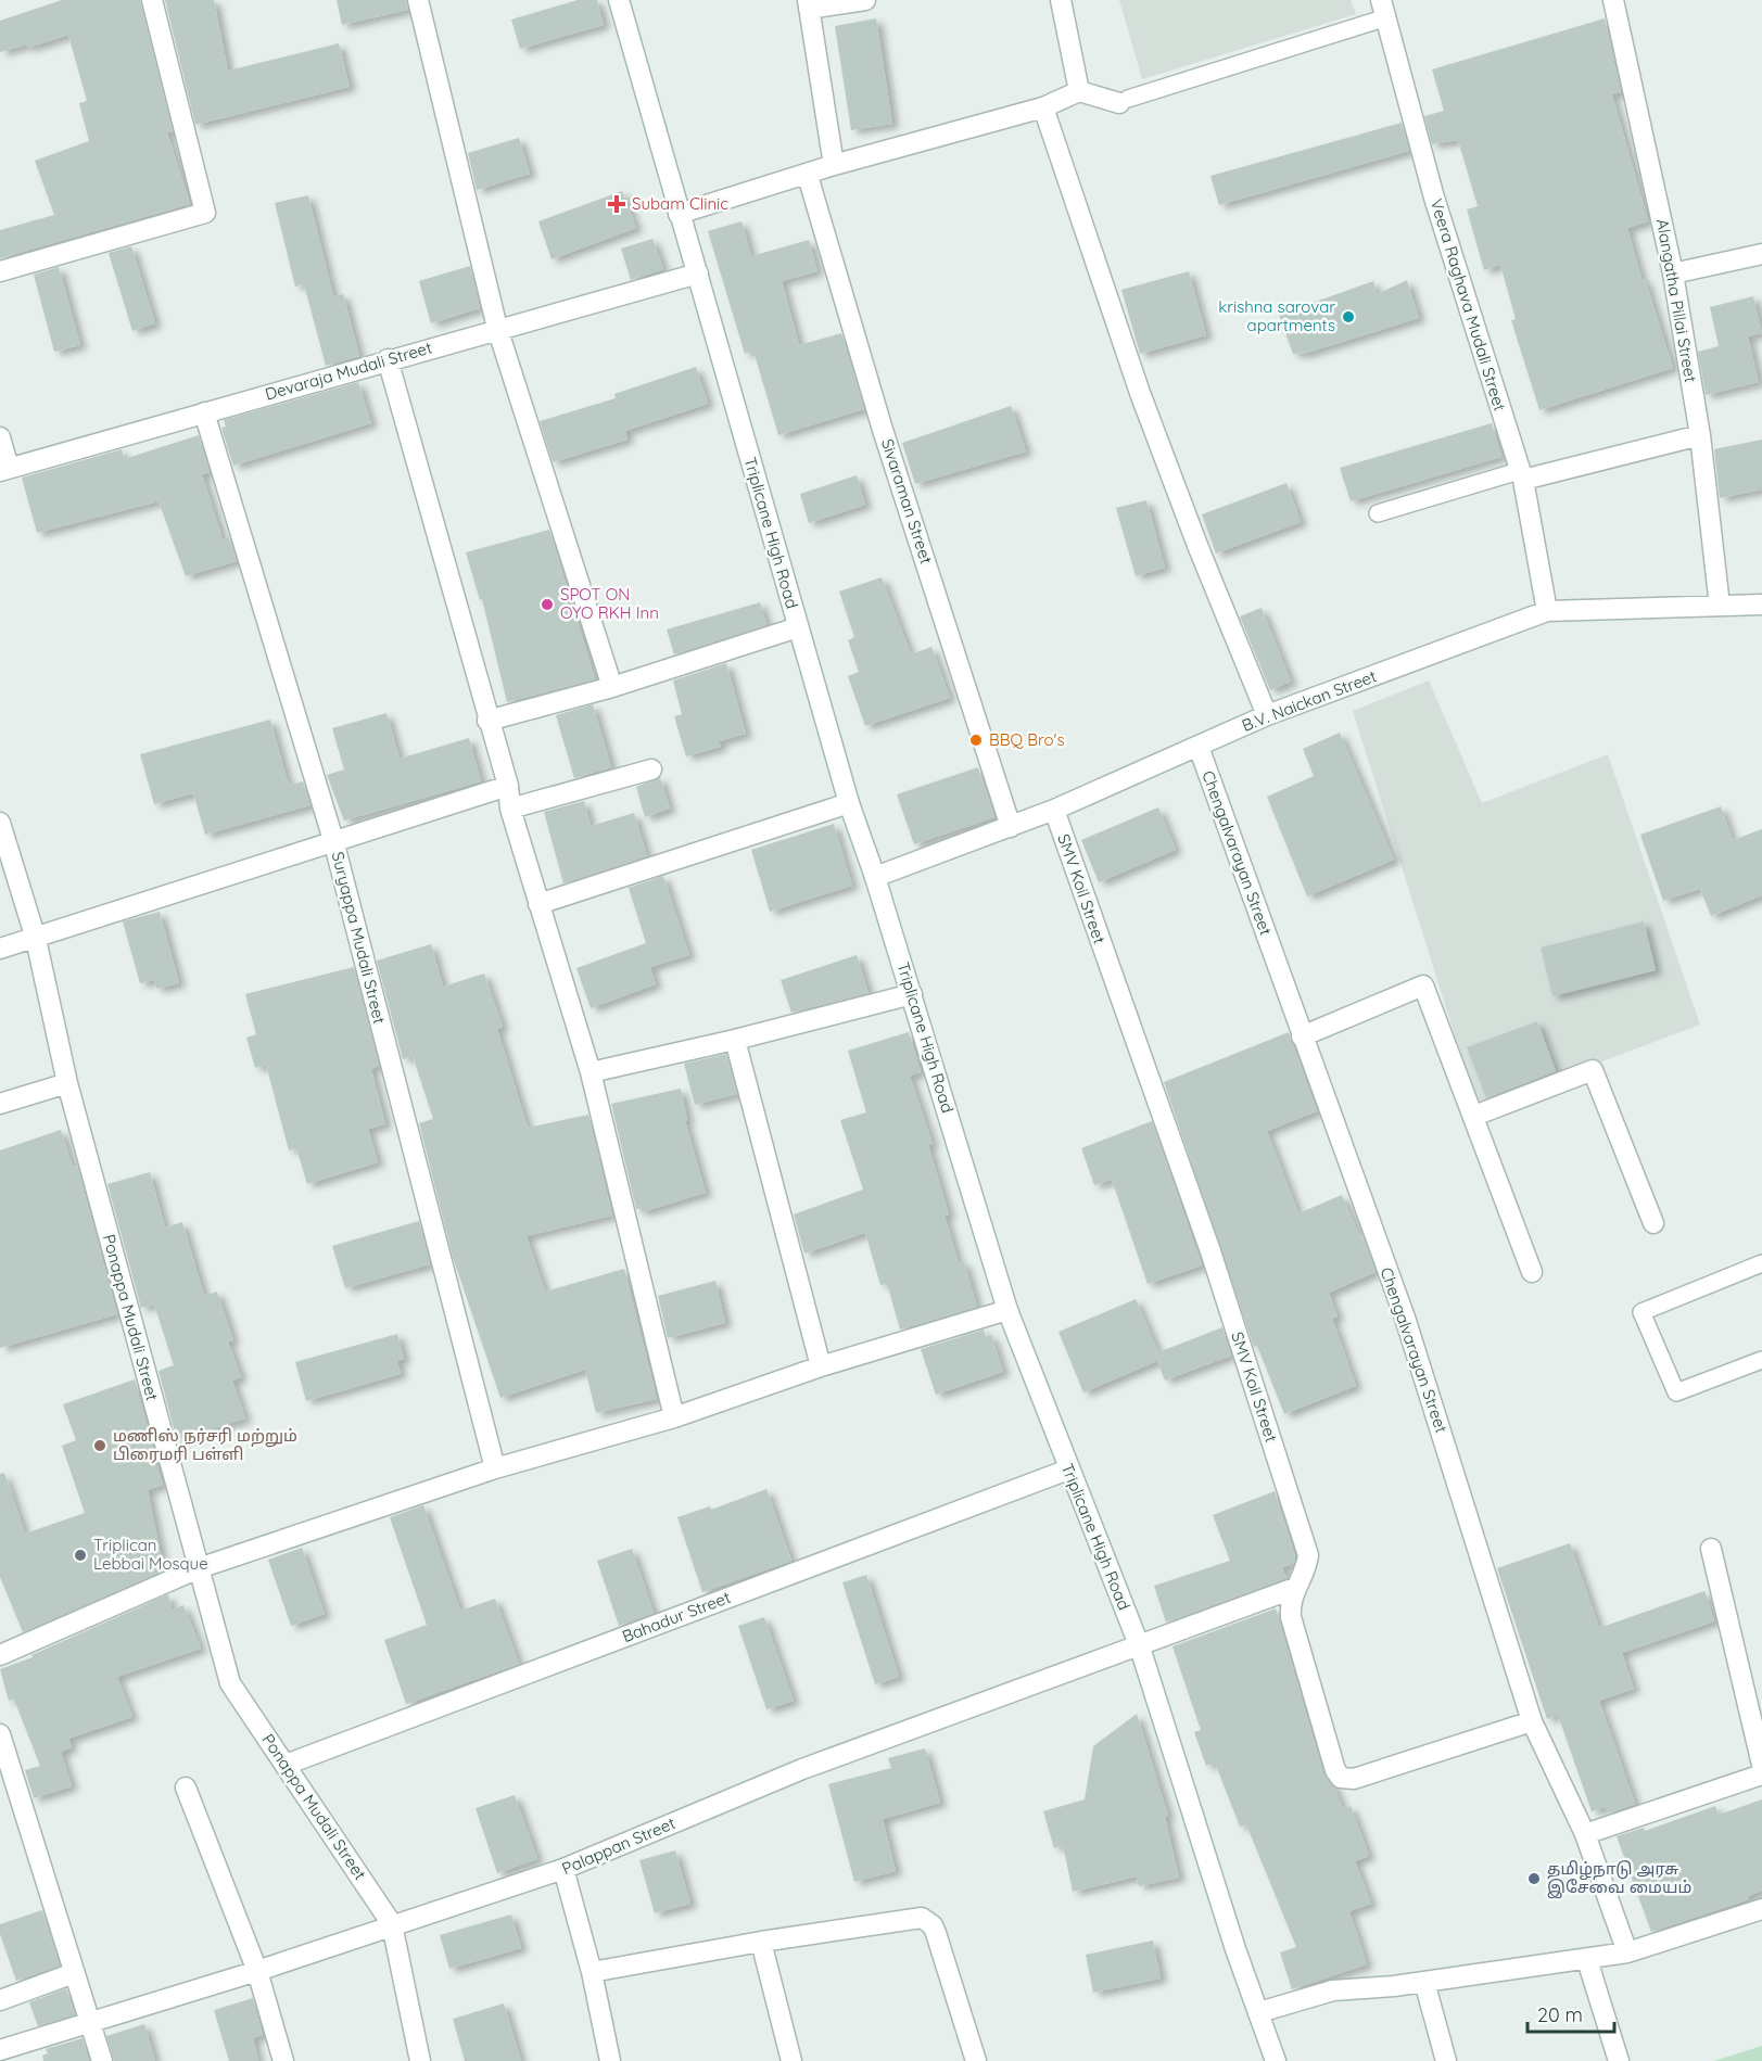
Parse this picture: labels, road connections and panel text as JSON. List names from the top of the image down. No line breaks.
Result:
{"streets":{"street":["Alangatha Pillai Street","Veera Raghava Mudali Street","Devaraja Mudali Street","Sivaraman Street","Triplicane High Road","B.V. Naickan Street","Chengalvarayan Street","SMV Koil Street","Suryappa Mudali Street","Ponappa Mudali Street","Bahadur Street","Palappan Street"]},"crossings":[["Alangatha Pillai Street","B.V. Naickan Street"],["Veera Raghava Mudali Street","B.V. Naickan Street"],["Devaraja Mudali Street","Triplicane High Road"],["Devaraja Mudali Street","Suryappa Mudali Street"],["Sivaraman Street","B.V. Naickan Street"],["Triplicane High Road","B.V. Naickan Street"],["Triplicane High Road","Bahadur Street"],["Triplicane High Road","Palappan Street"],["B.V. Naickan Street","Chengalvarayan Street"],["B.V. Naickan Street","SMV Koil Street"],["Chengalvarayan Street","SMV Koil Street"],["SMV Koil Street","Palappan Street"],["Ponappa Mudali Street","Bahadur Street"],["Ponappa Mudali Street","Palappan Street"]],"places":{"health":["Subam Clinic"],"other":["krishna sarovar apartments","SPOT ON OYO RKH Inn","BBQ Bro's","மணிஸ் நர்சரி மற்றும் பிரைமரி பள்ளி","Triplican Lebbai Mosque","தமிழ்நாடு அரசு இசேவை மையம்"]},"scale_bar":"20 m"}
